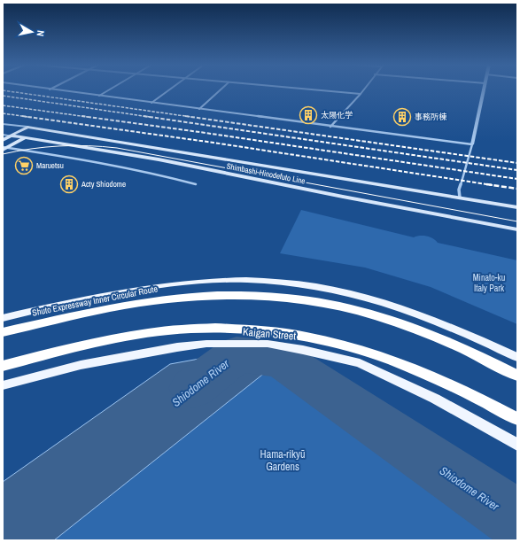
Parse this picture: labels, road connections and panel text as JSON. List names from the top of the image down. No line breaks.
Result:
{"streets":{"highway":["Shuto Expressway Inner Circular Route"],"main road":["Shimbashi-Hinodefuto Line","Kaigan Street"]},"water":["Shiodome River"],"parks":["Minato-ku Italy Park","Hama-rikyū Gardens"],"places":{"building":["太陽化学","事務所棟","Acty Shiodome"],"supermarket":["Maruetsu"]},"north":"right"}
